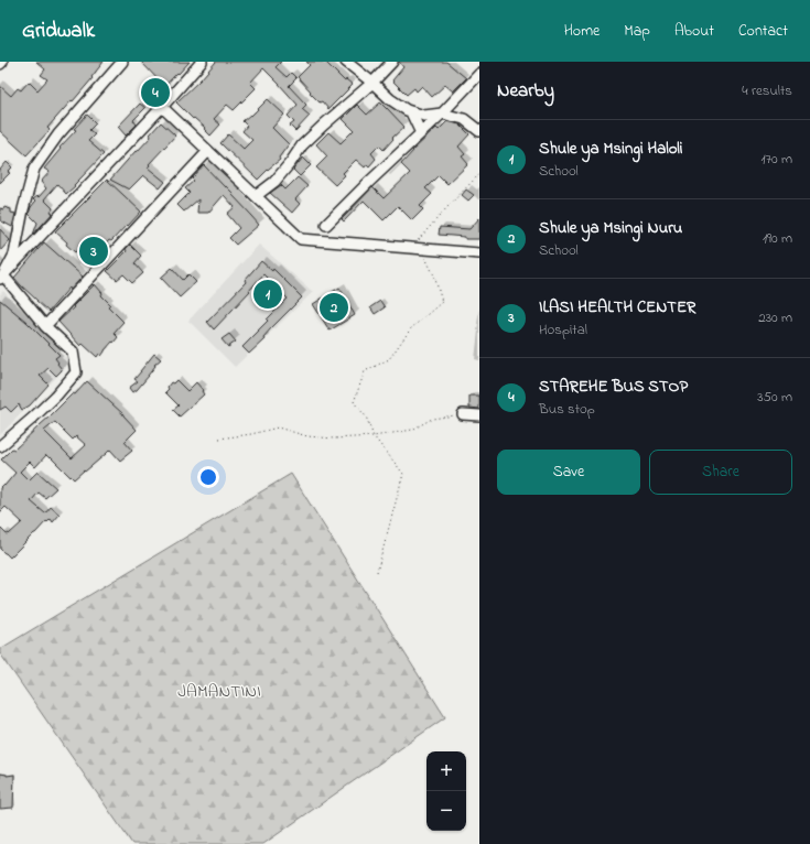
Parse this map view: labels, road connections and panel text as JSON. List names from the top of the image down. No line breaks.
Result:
{"parks":["JAMANTINI"],"page":{"header":"Gridwalk","nav":["Home","Map","About","Contact"],"heading":["Nearby","4 results"],"pins":["4","3","1","2"],"list":[{"mark":"1","name":"Shule ya Msingi Haloli","note":"School","value":"170 m"},{"mark":"2","name":"Shule ya Msingi Nuru","note":"School","value":"190 m"},{"mark":"3","name":"ILASI HEALTH CENTER","note":"Hospital","value":"230 m"},{"mark":"4","name":"STAREHE BUS STOP","note":"Bus stop","value":"350 m"}],"buttons":["Save","Share"],"map_buttons":["+","−"]}}
